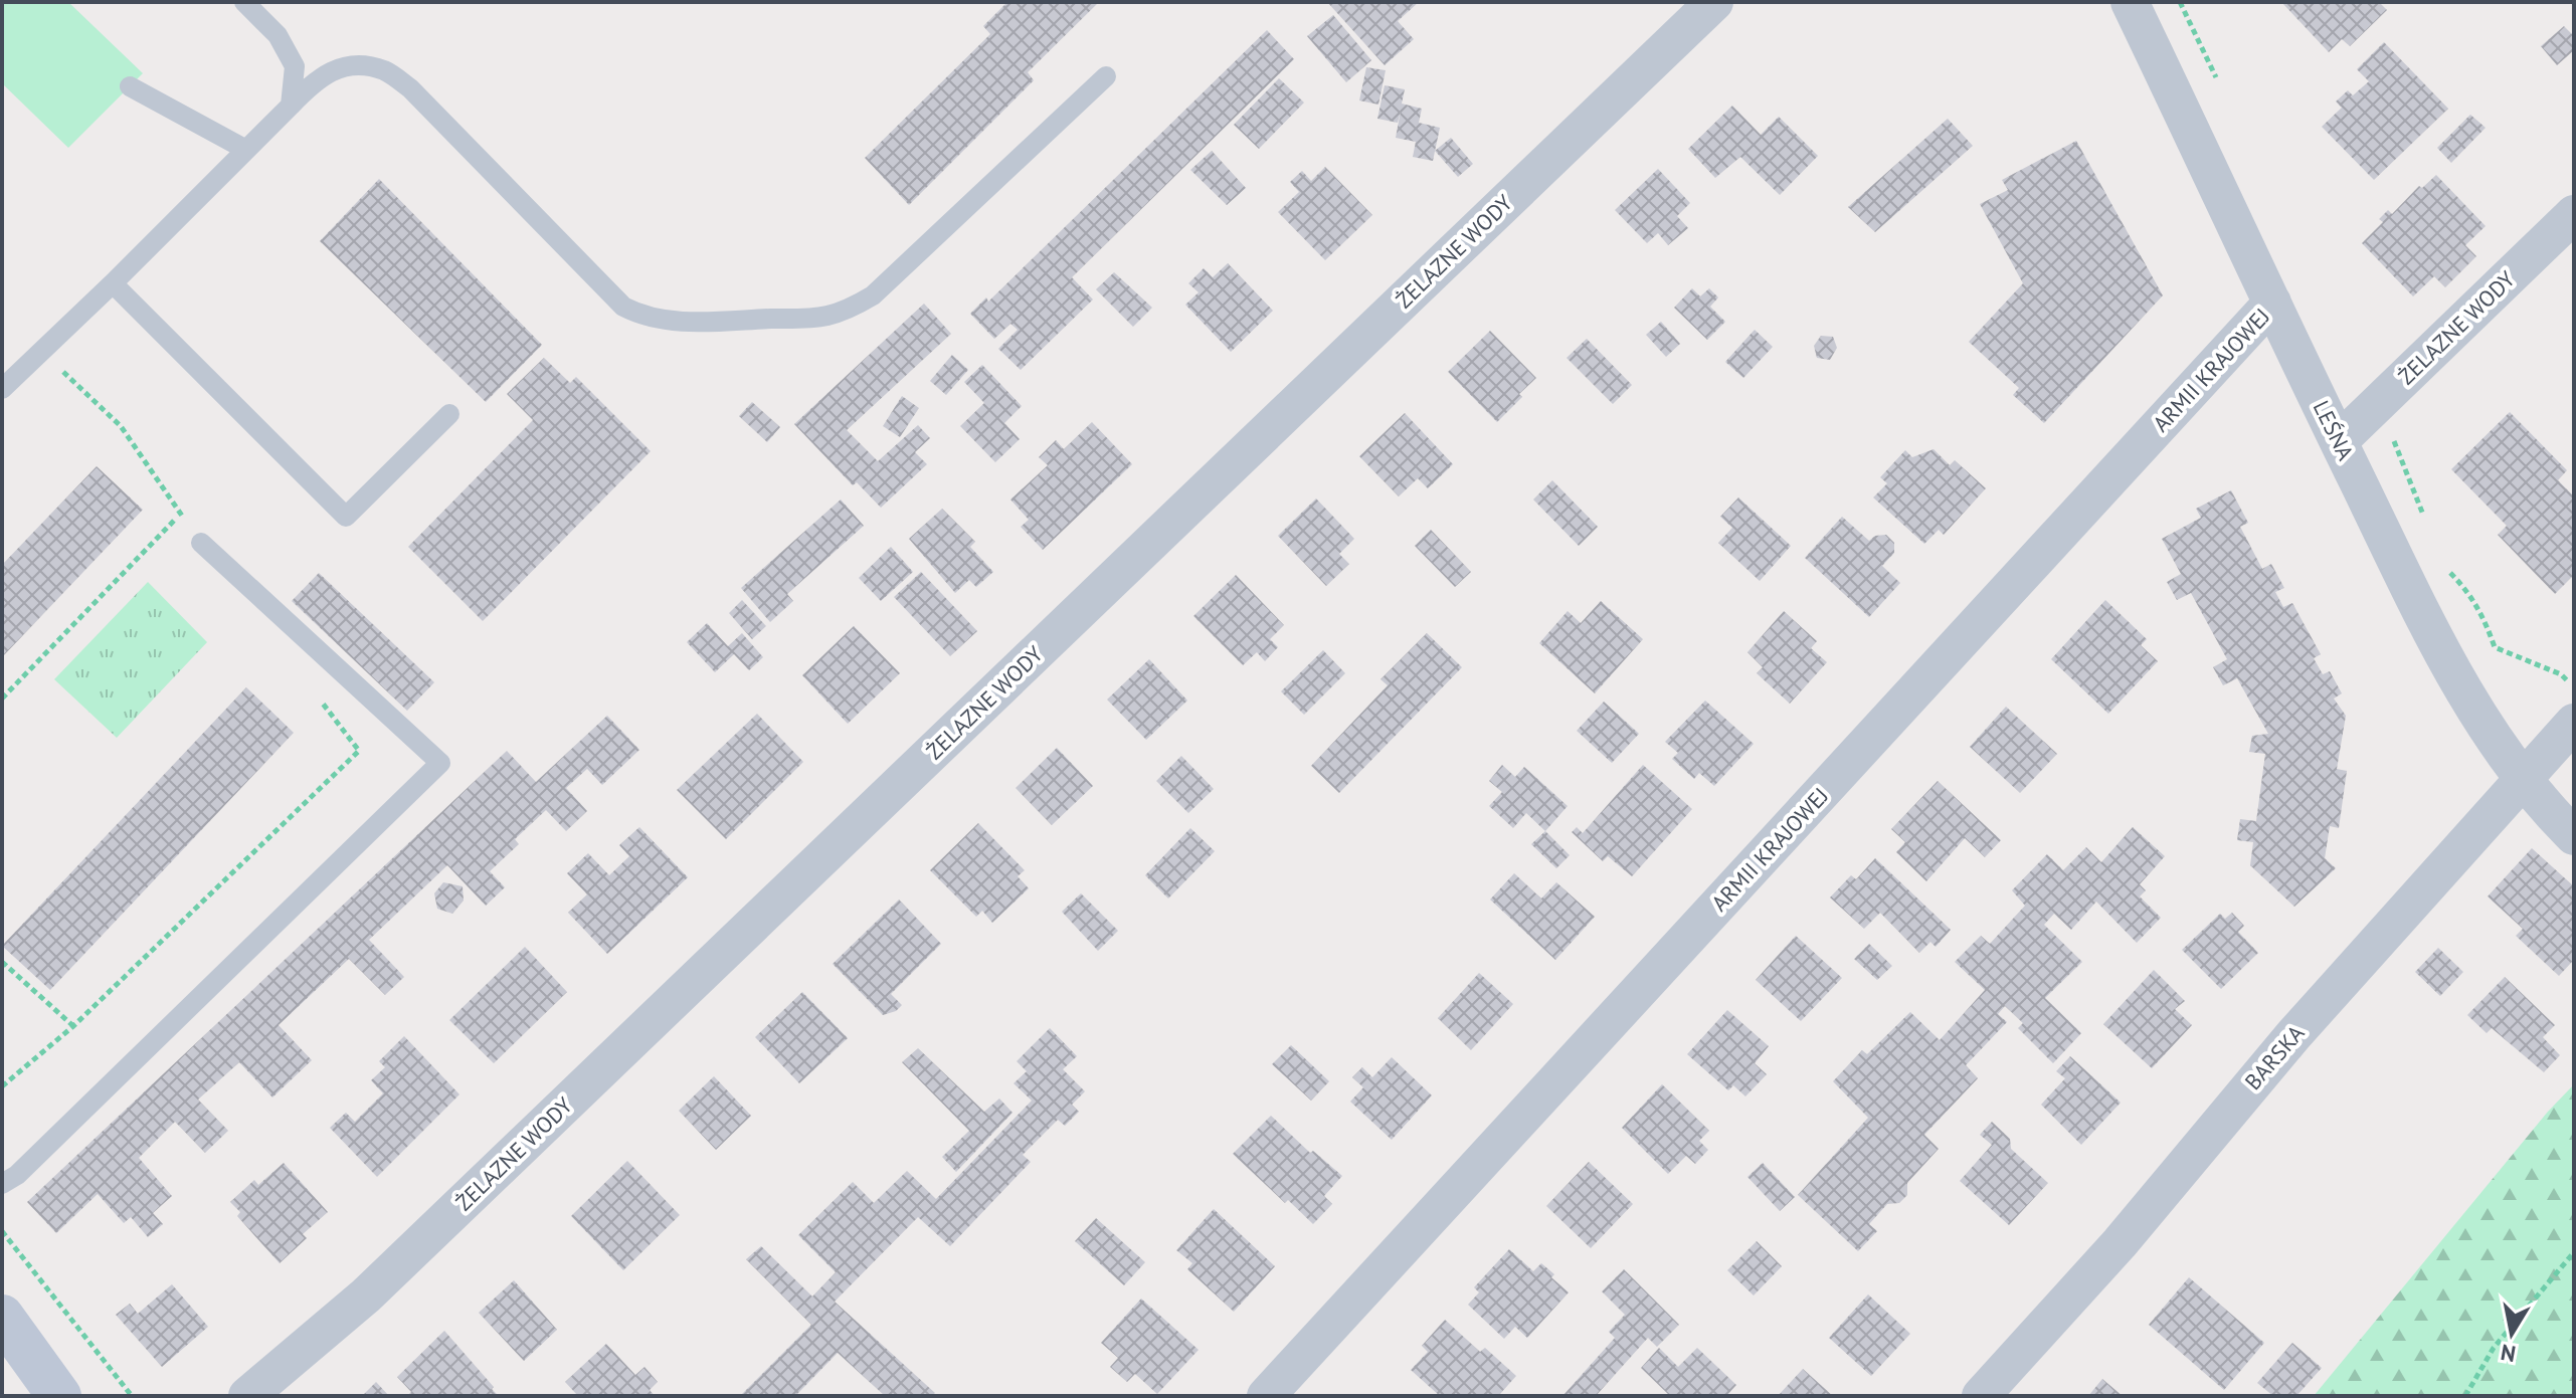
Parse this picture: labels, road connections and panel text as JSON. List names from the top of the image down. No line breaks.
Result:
{"streets":{"street":["ŻELAZNE WODY","ARMII KRAJOWEJ","LEŚNA","BARSKA"]},"crossings":[["ŻELAZNE WODY","LEŚNA"],["ARMII KRAJOWEJ","LEŚNA"],["LEŚNA","BARSKA"]],"north":"bottom"}
